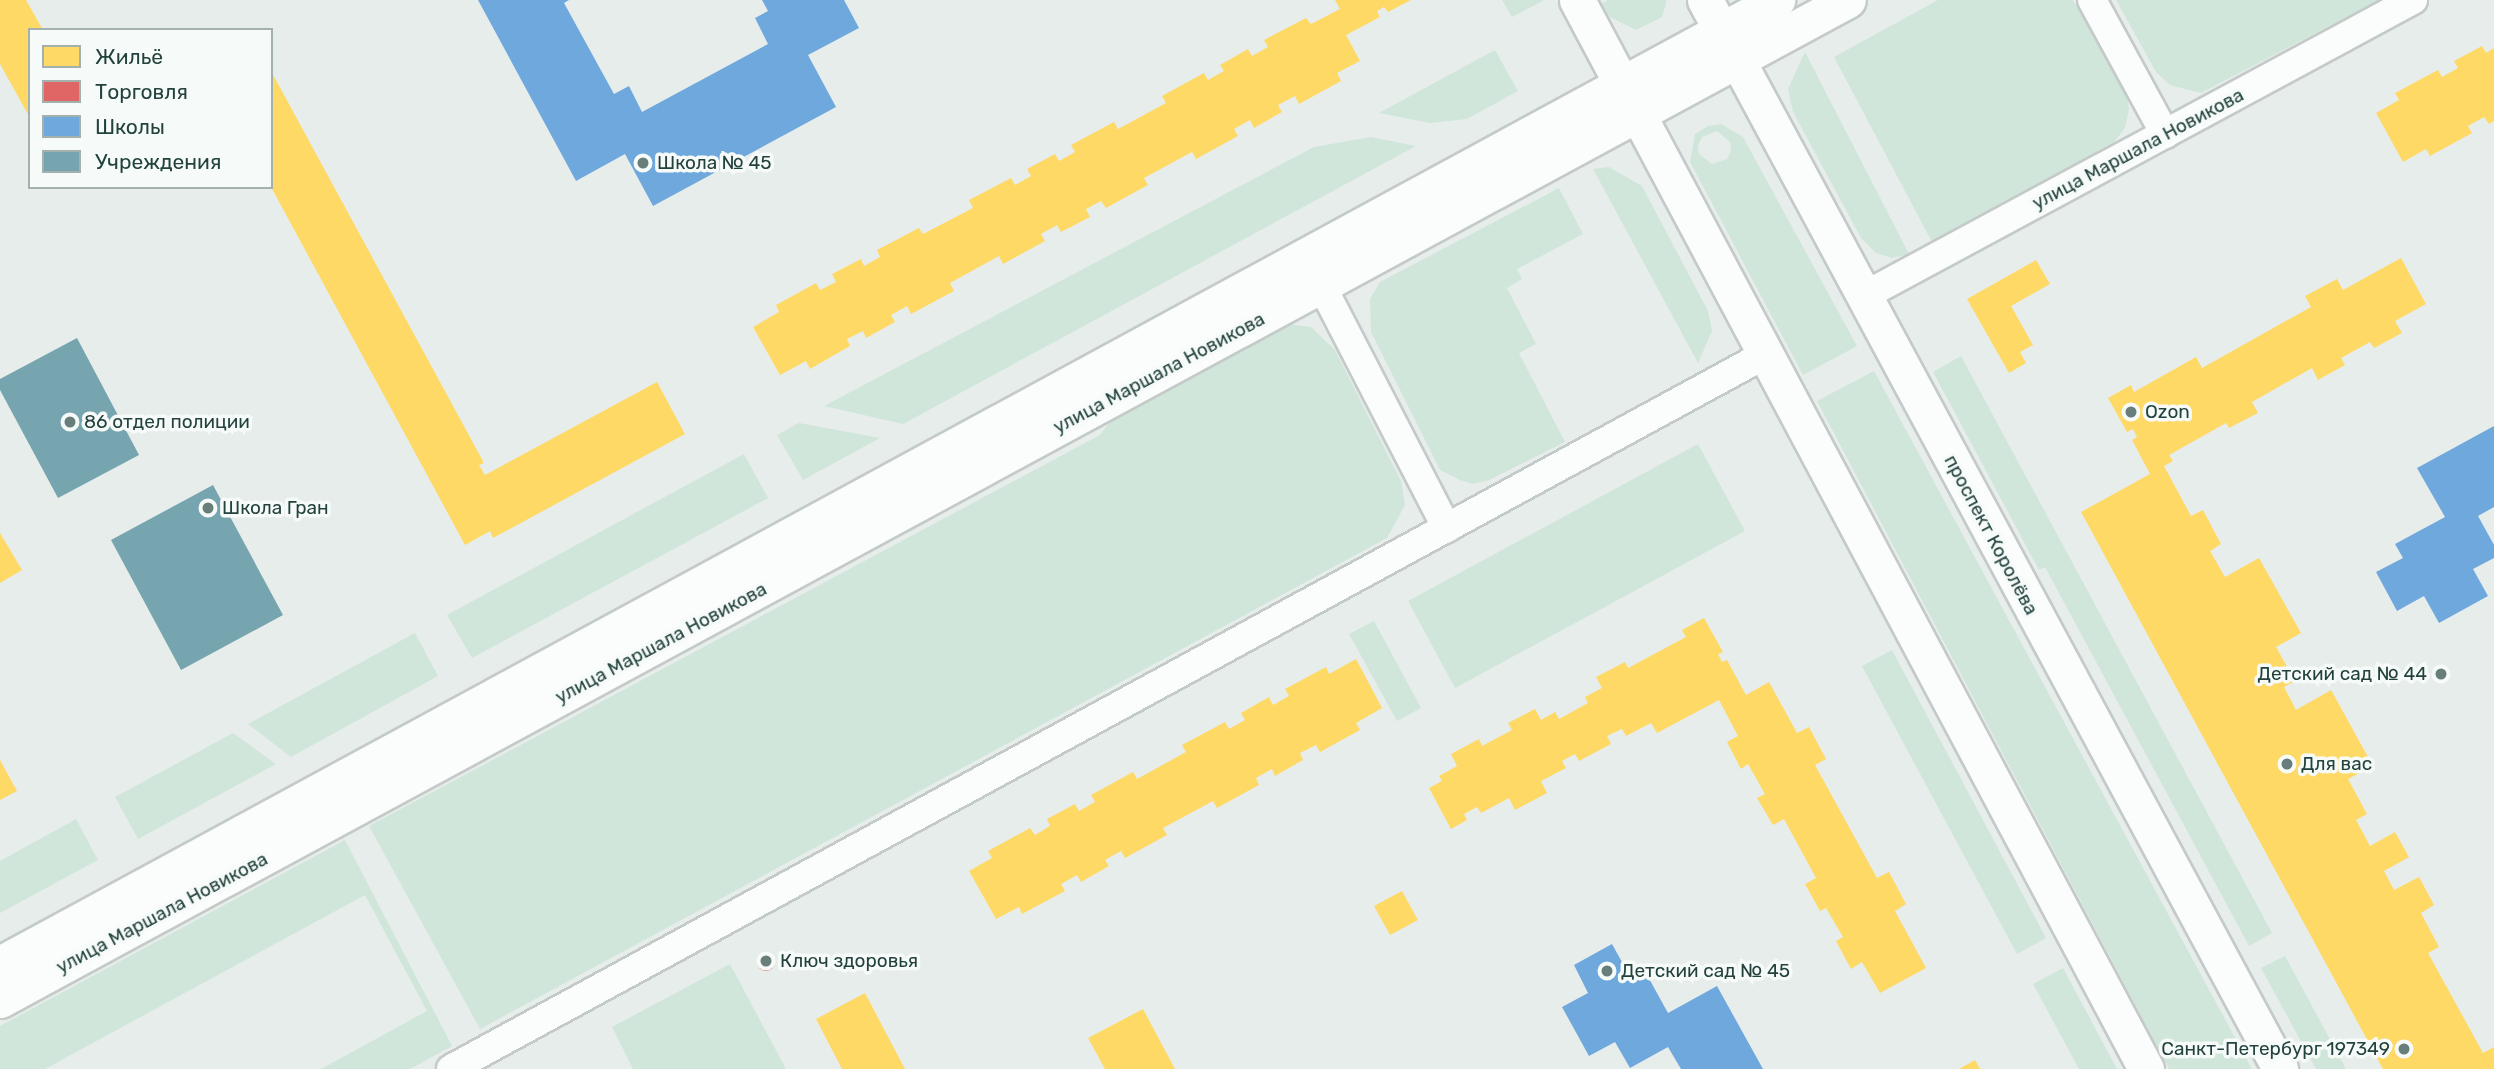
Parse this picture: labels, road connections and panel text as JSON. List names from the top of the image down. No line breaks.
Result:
{"streets":{"street":["улица Маршала Новикова","проспект Королёва"]},"crossings":[["улица Маршала Новикова","проспект Королёва"]],"places":["Школа № 45","Ozon","86 отдел полиции","Школа Гран","Детский сад № 44","Для вас","Ключ здоровья","Детский сад № 45","Санкт-Петербург 197349"],"legend":["Жильё","Торговля","Школы","Учреждения"]}
